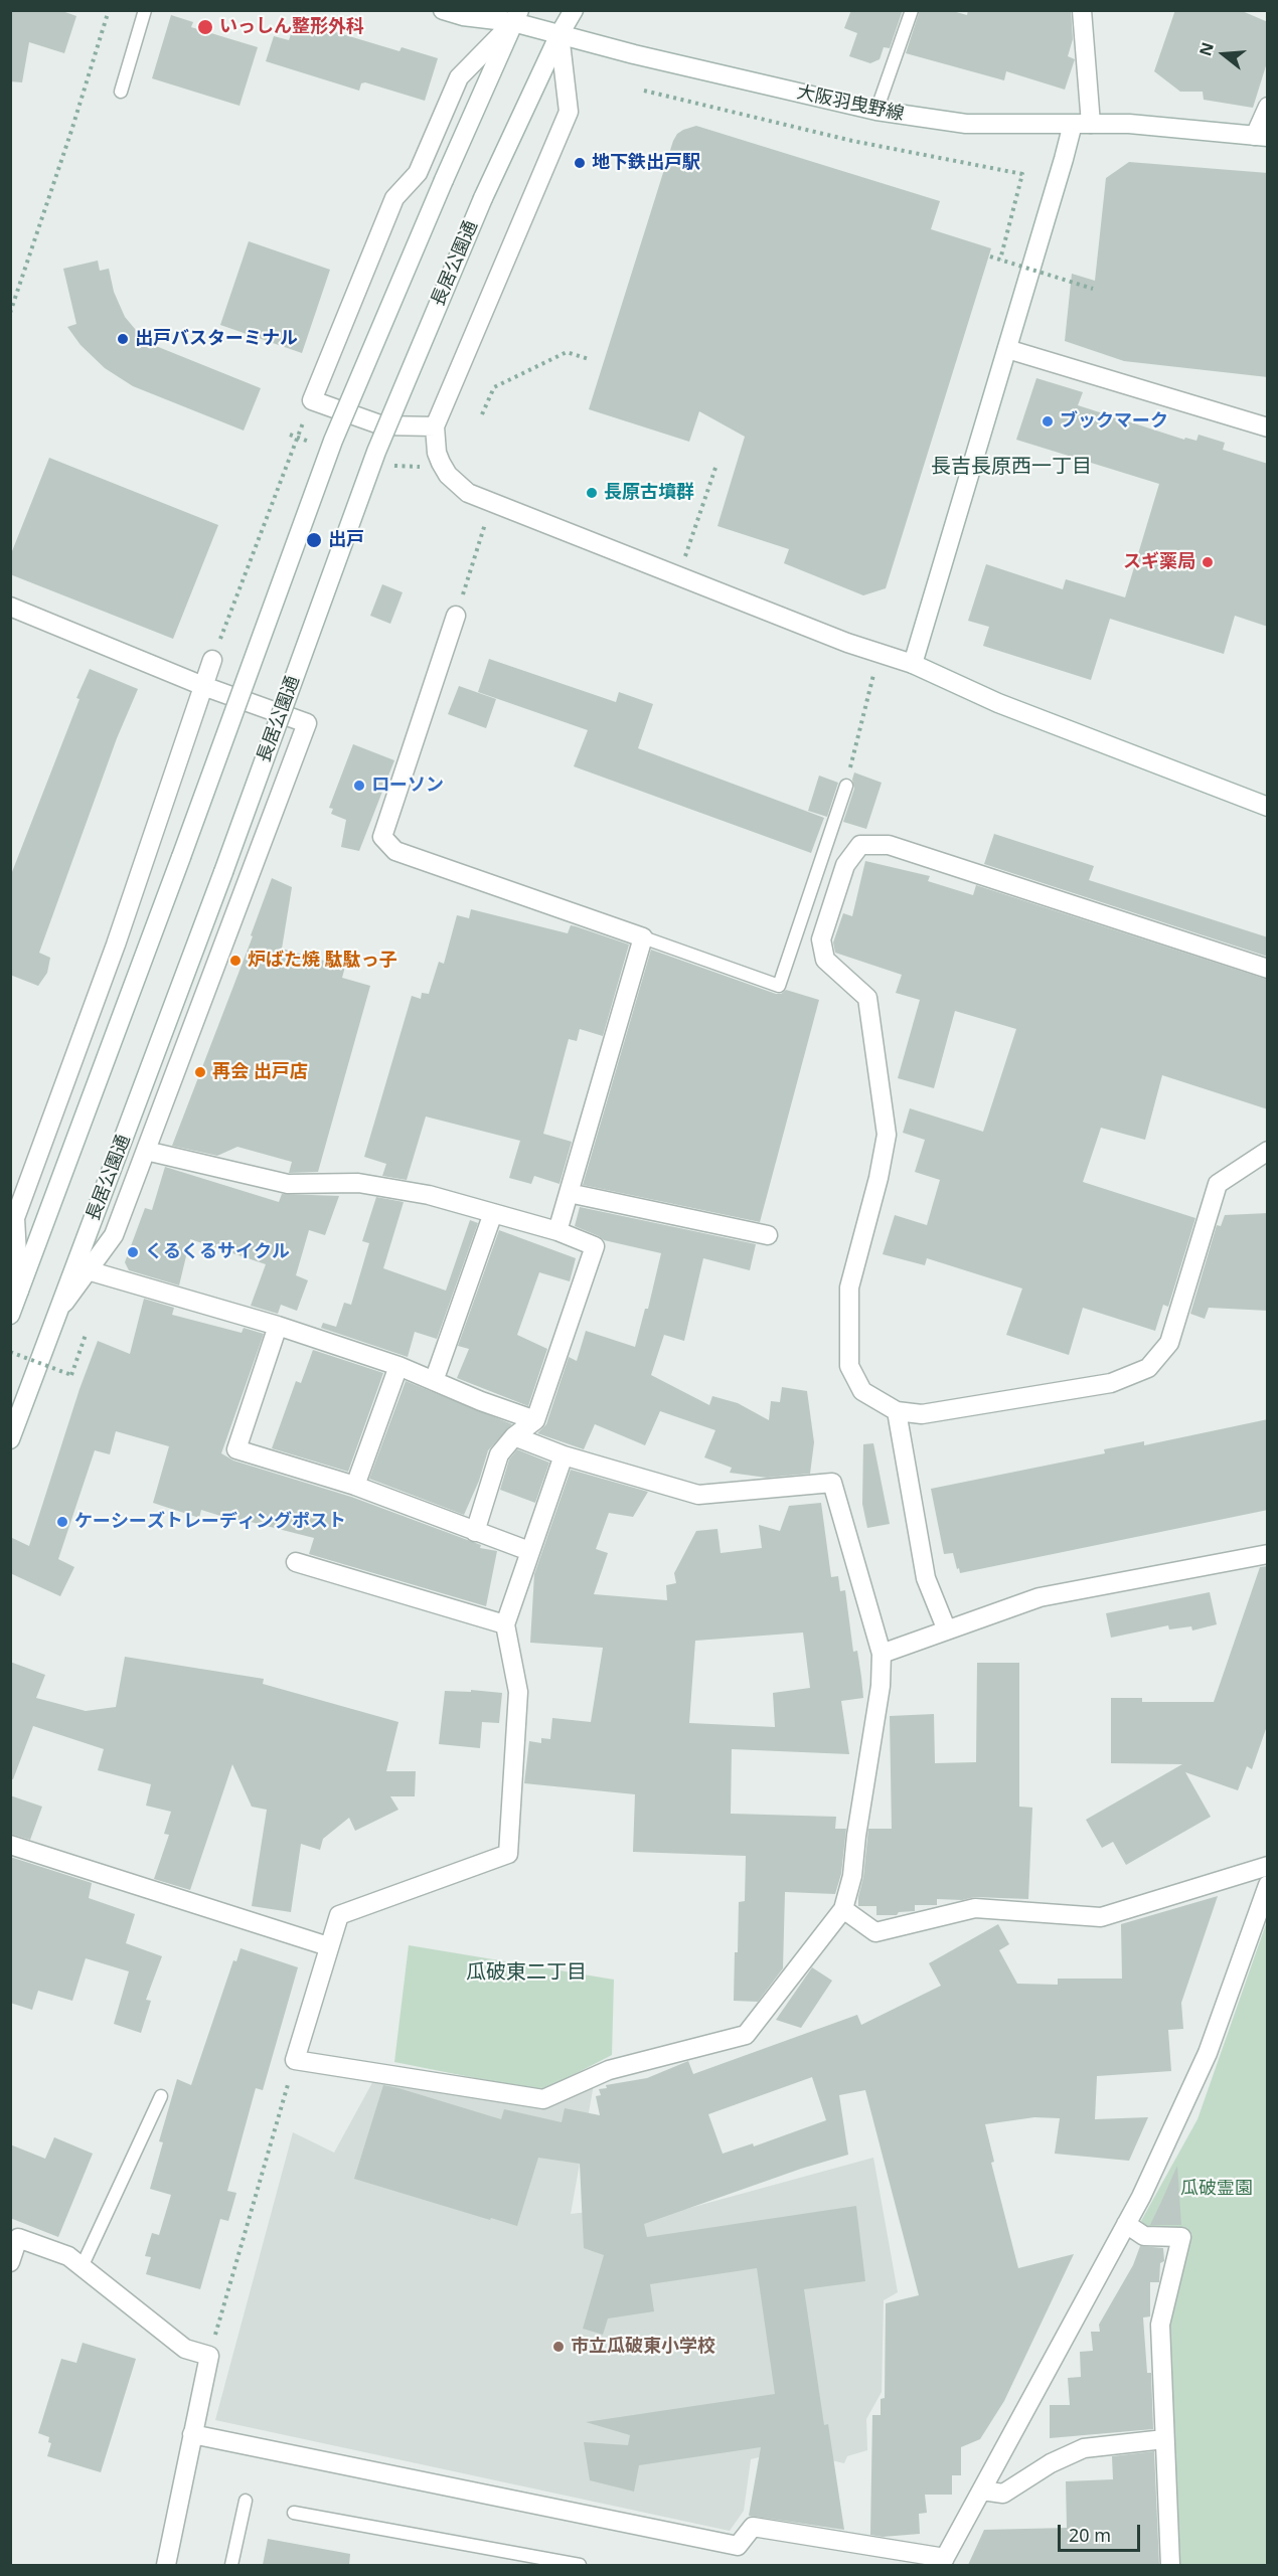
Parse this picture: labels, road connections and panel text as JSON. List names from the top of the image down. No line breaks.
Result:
{"streets":{"street":["大阪羽曳野線","長居公園通"]},"crossings":[["大阪羽曳野線","長居公園通"]],"districts":["長吉長原西一丁目","瓜破東二丁目"],"parks":["瓜破霊園"],"places":["いっしん整形外科","地下鉄出戸駅","出戸バスターミナル","ブックマーク","長原古墳群","出戸","スギ薬局","ローソン","炉ばた焼 駄駄っ子","再会 出戸店","くるくるサイクル","ケーシーズトレーディングポスト","市立瓜破東小学校"],"scale_bar":"20 m","north":"left"}
